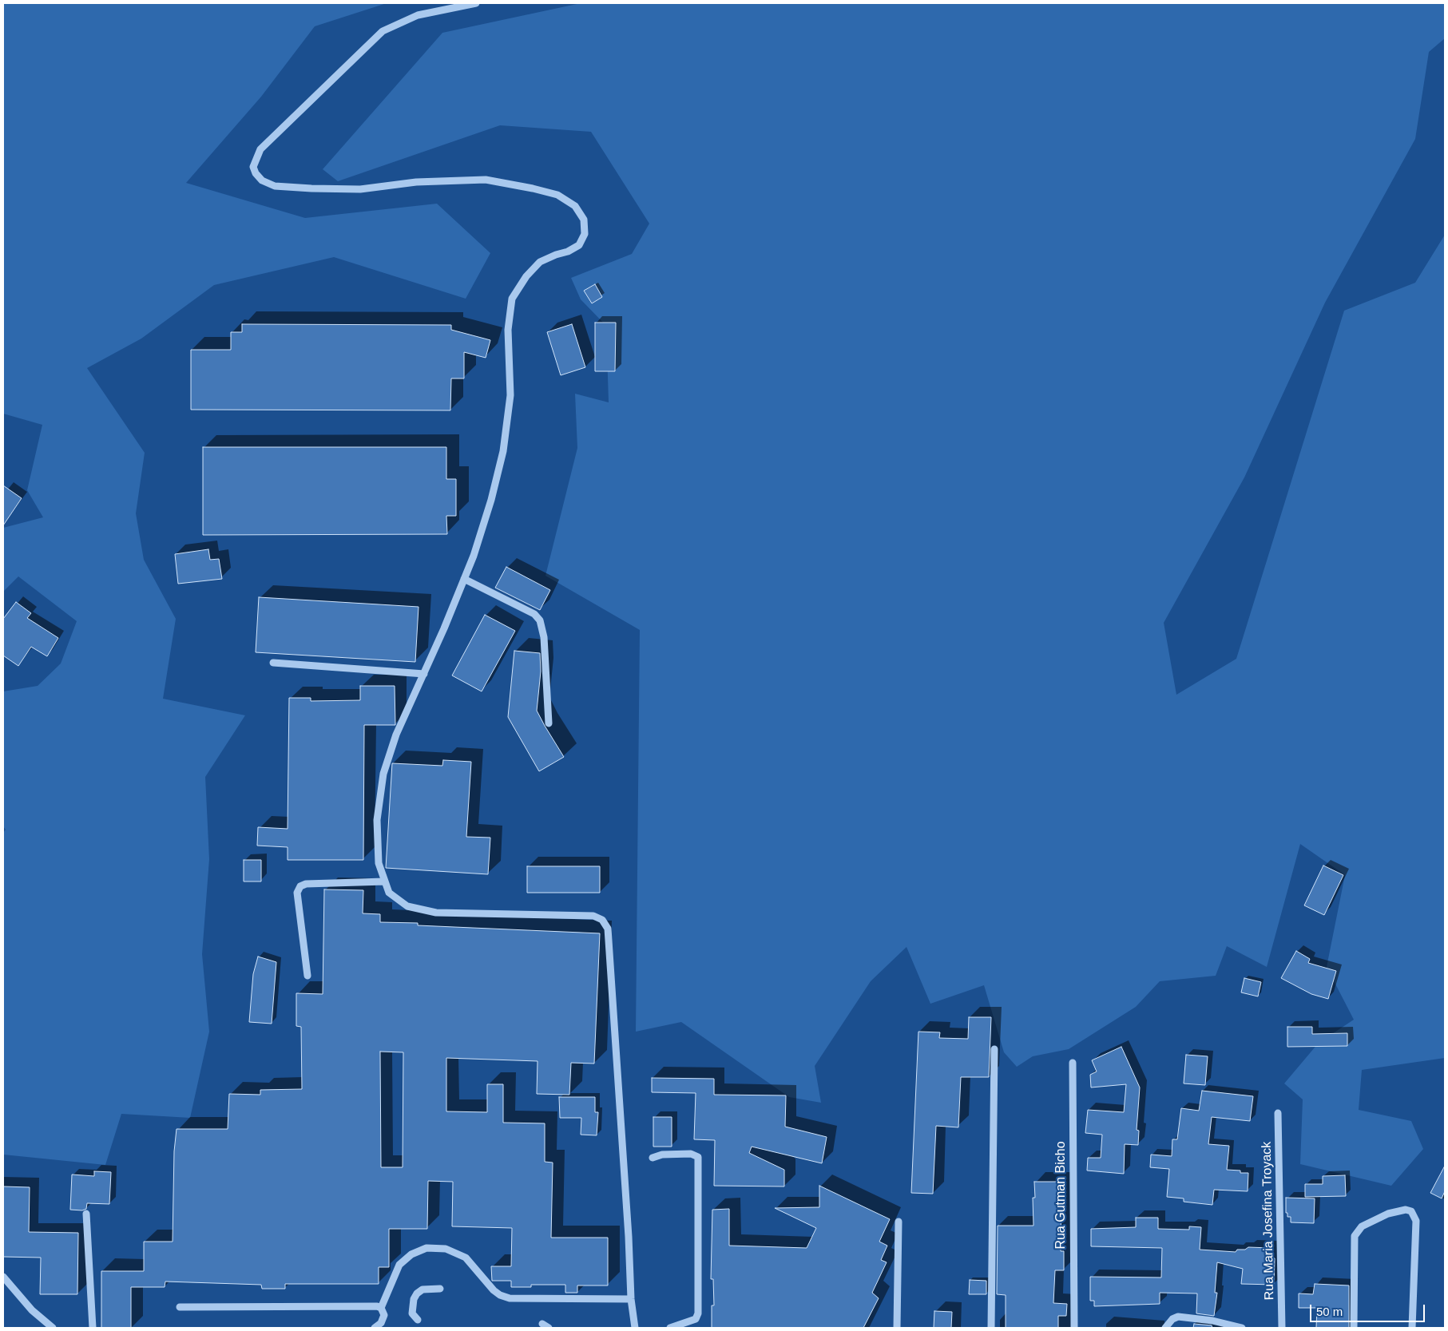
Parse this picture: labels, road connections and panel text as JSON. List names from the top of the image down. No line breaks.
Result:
{"streets":{"street":["Rua Gutman Bicho","Rua Maria Josefina Troyack"]},"scale_bar":"50 m"}
